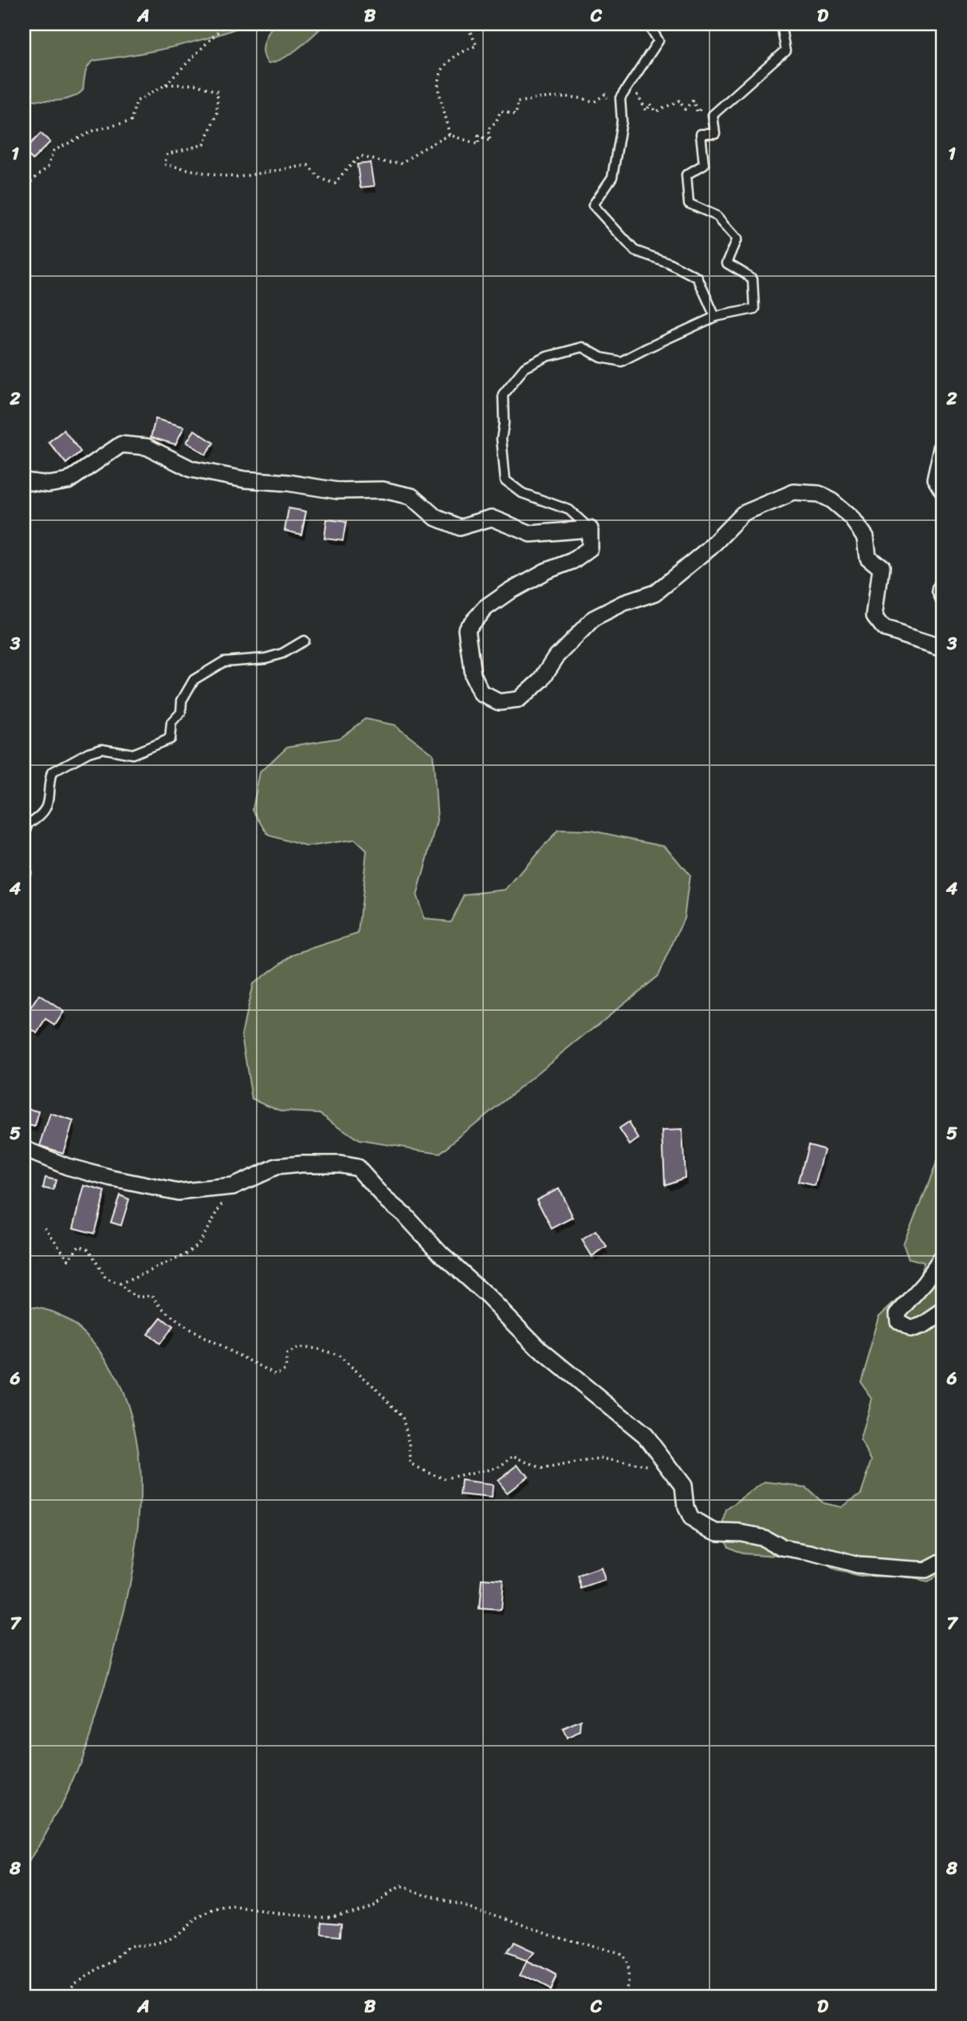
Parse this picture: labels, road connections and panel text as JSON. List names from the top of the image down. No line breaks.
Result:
{"grid":{"columns":["A","B","C","D"],"rows":["1","2","3","4","5","6","7","8"]}}
